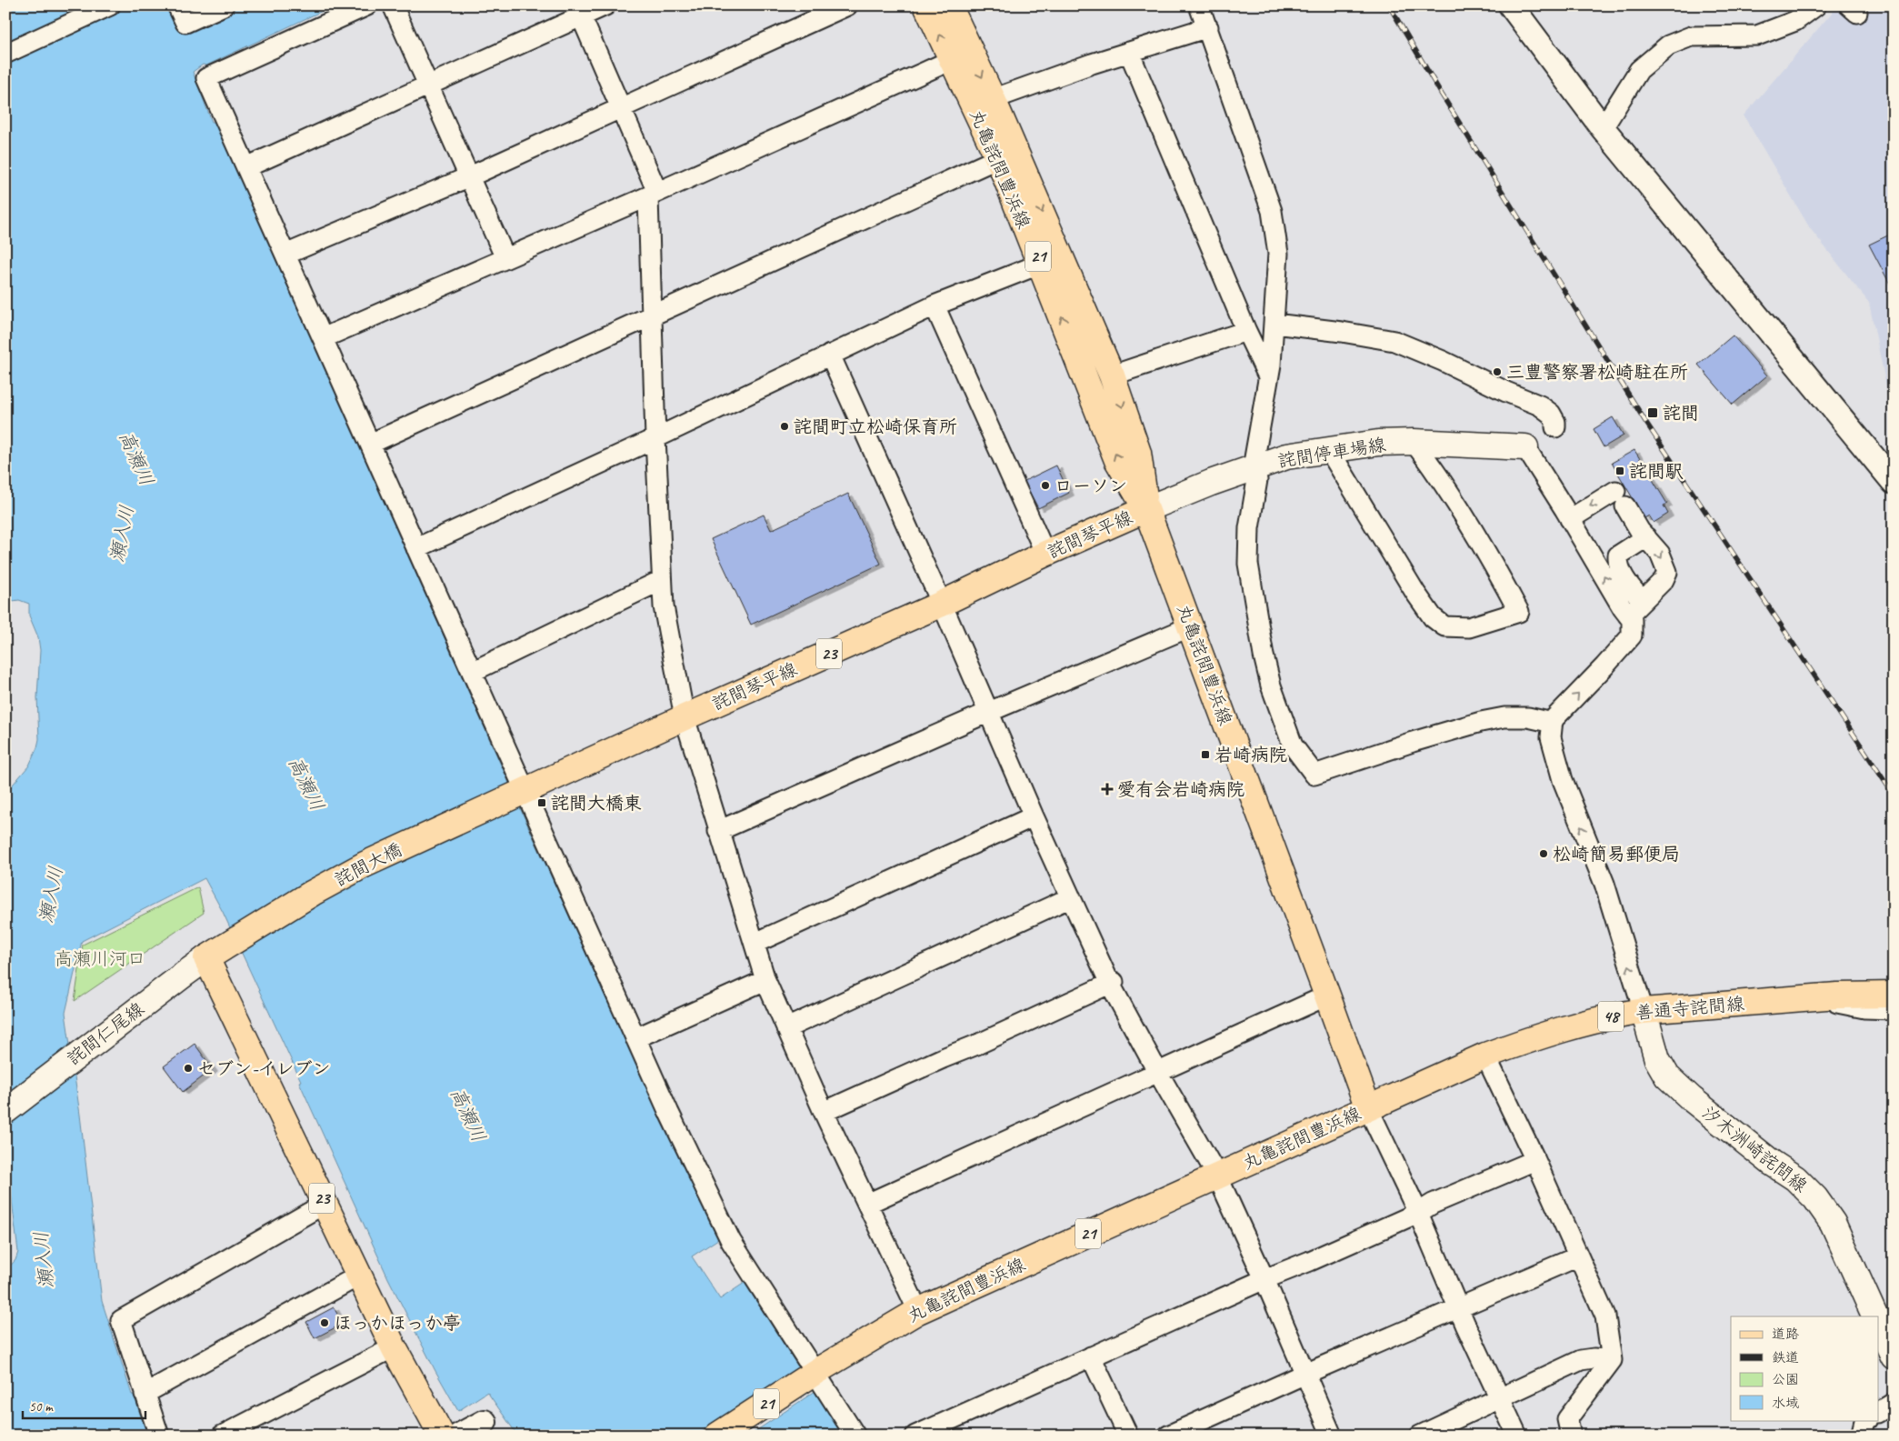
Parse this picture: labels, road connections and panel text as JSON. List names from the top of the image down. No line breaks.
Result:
{"streets":{"main road":["丸亀詫間豊浜線","21","詫間停車場線","詫間琴平線","23","詫間大橋","善通寺詫間線","48","詫間仁尾線","汐木洲崎詫間線"]},"crossings":[["丸亀詫間豊浜線","詫間停車場線"],["丸亀詫間豊浜線","詫間琴平線"],["丸亀詫間豊浜線","善通寺詫間線"],["詫間停車場線","詫間琴平線"],["詫間琴平線","詫間大橋"],["23","詫間大橋"],["23","詫間仁尾線"],["詫間大橋","詫間仁尾線"],["善通寺詫間線","汐木洲崎詫間線"]],"water":["高瀬川","瀬入川"],"parks":["高瀬川河口"],"places":{"other":["三豊警察署松崎駐在所","詫間町立松崎保育所","ローソン","松崎簡易郵便局","セブン-イレブン","ほっかほっか亭"],"transit":["詫間","詫間駅","岩崎病院","詫間大橋東"],"health":["愛有会岩崎病院"]},"legend":["道路","鉄道","公園","水域"],"scale_bar":"50 m"}
